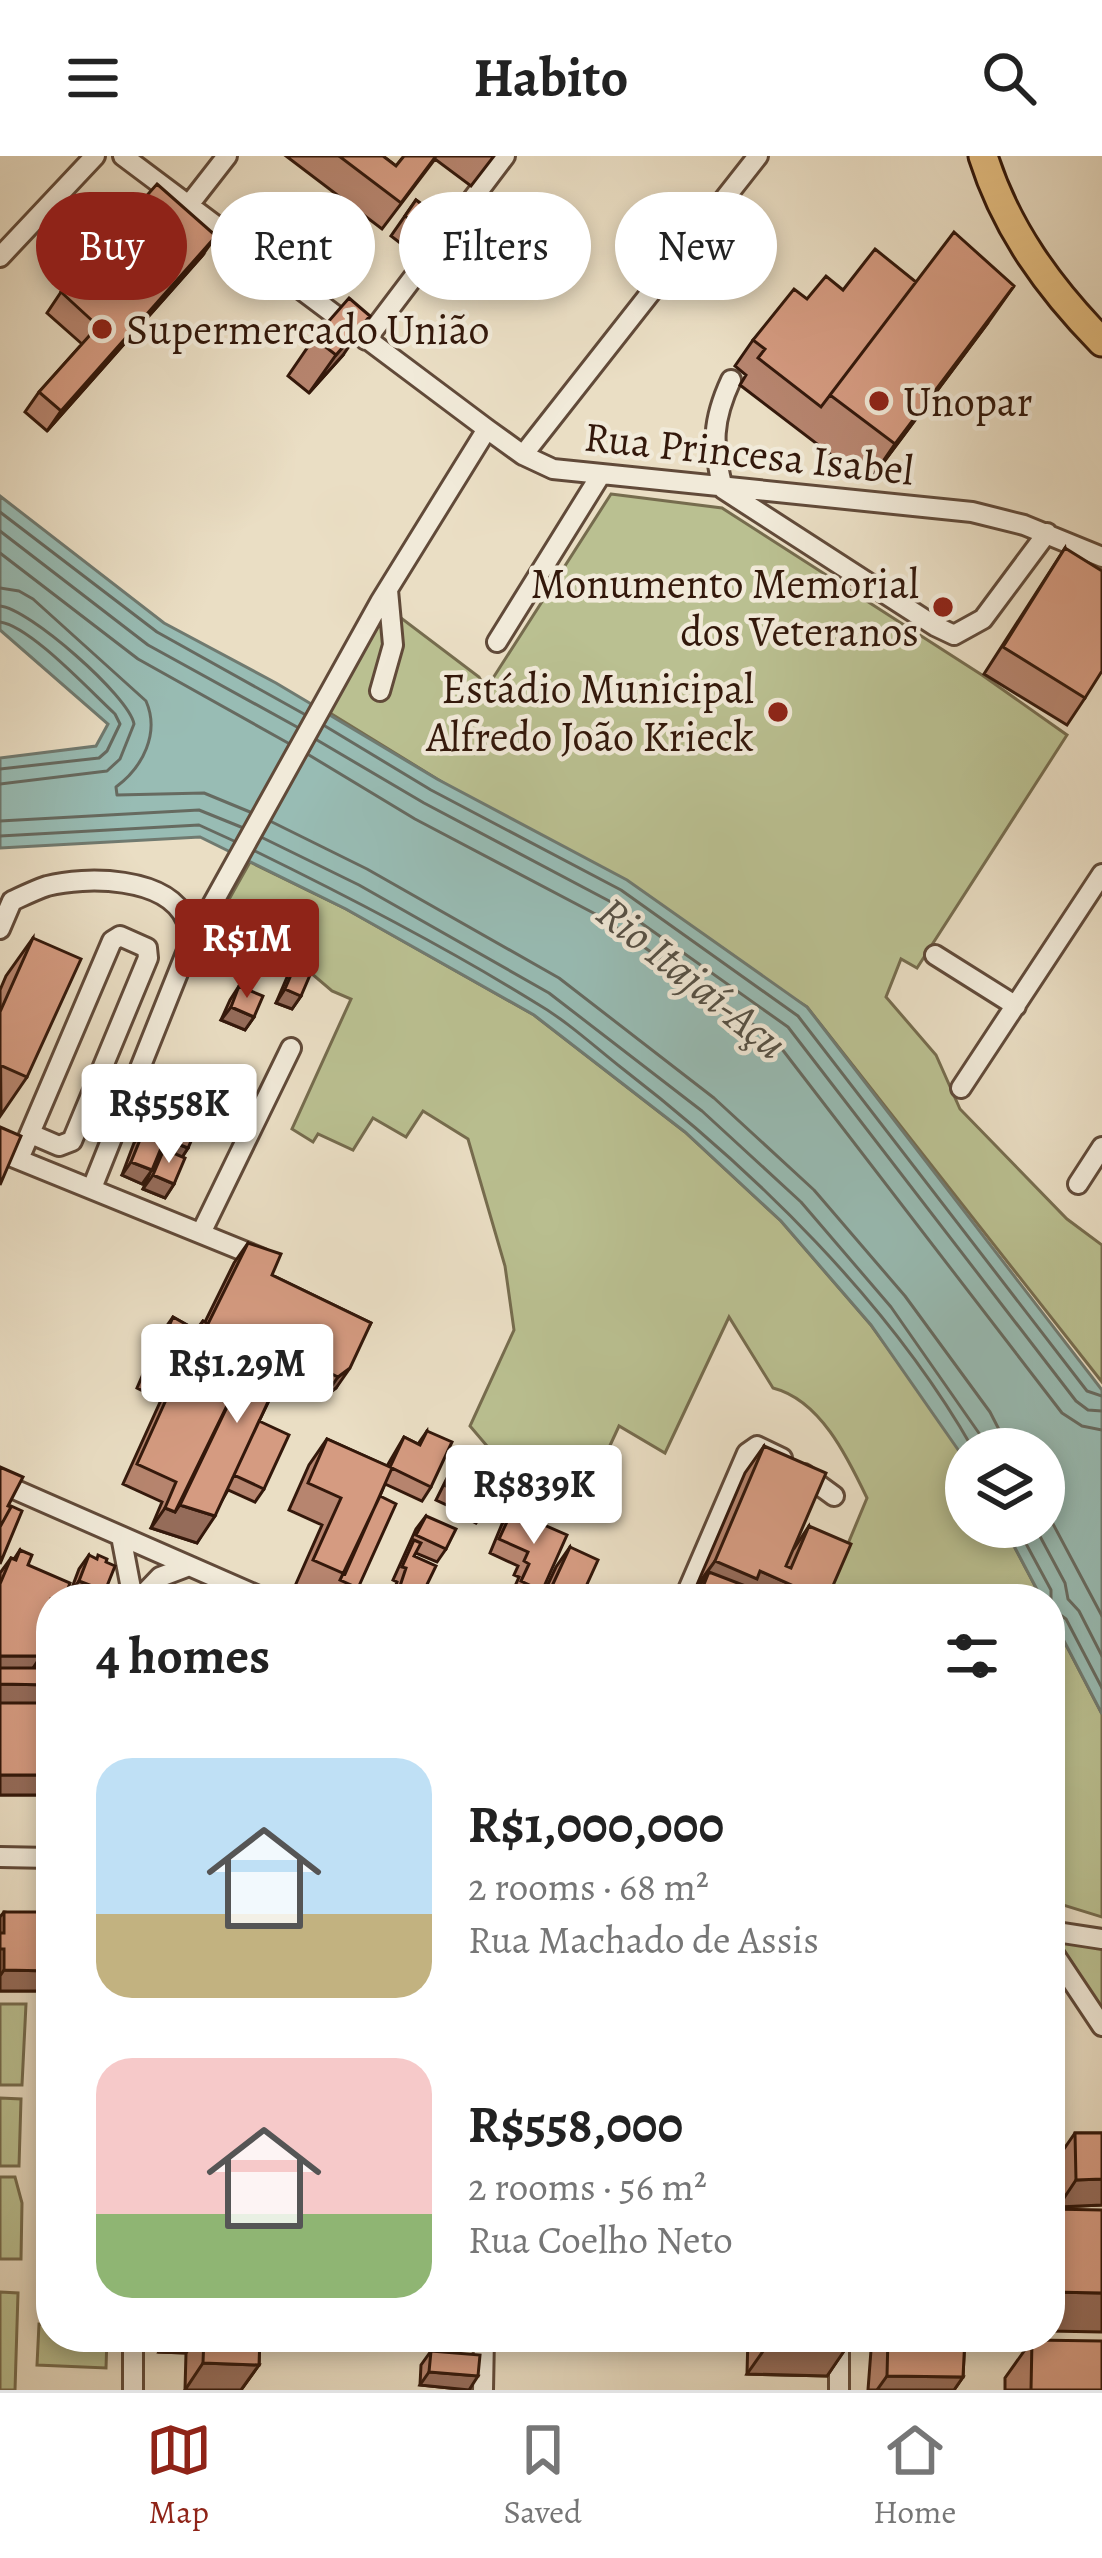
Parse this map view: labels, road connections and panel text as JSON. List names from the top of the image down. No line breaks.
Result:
{"streets":{"street":["Rua Princesa Isabel"]},"water":["Rio Itajaí-Açu"],"places":["Supermercado União","Unopar","Monumento Memorial dos Veteranos","Estádio Municipal Alfredo João Krieck"],"page":{"header":"Habito","chip":["Buy","Rent","Filters","New"],"price":["R$1M","R$558K","R$1.29M","R$839K"],"heading":"4 homes","list":[{"name":"R$1,000,000","note":"2 rooms · 68 m² · Rua Machado de Assis"},{"name":"R$558,000","note":"2 rooms · 56 m² · Rua Coelho Neto"}],"tabs":["Map","Saved","Home"]}}
